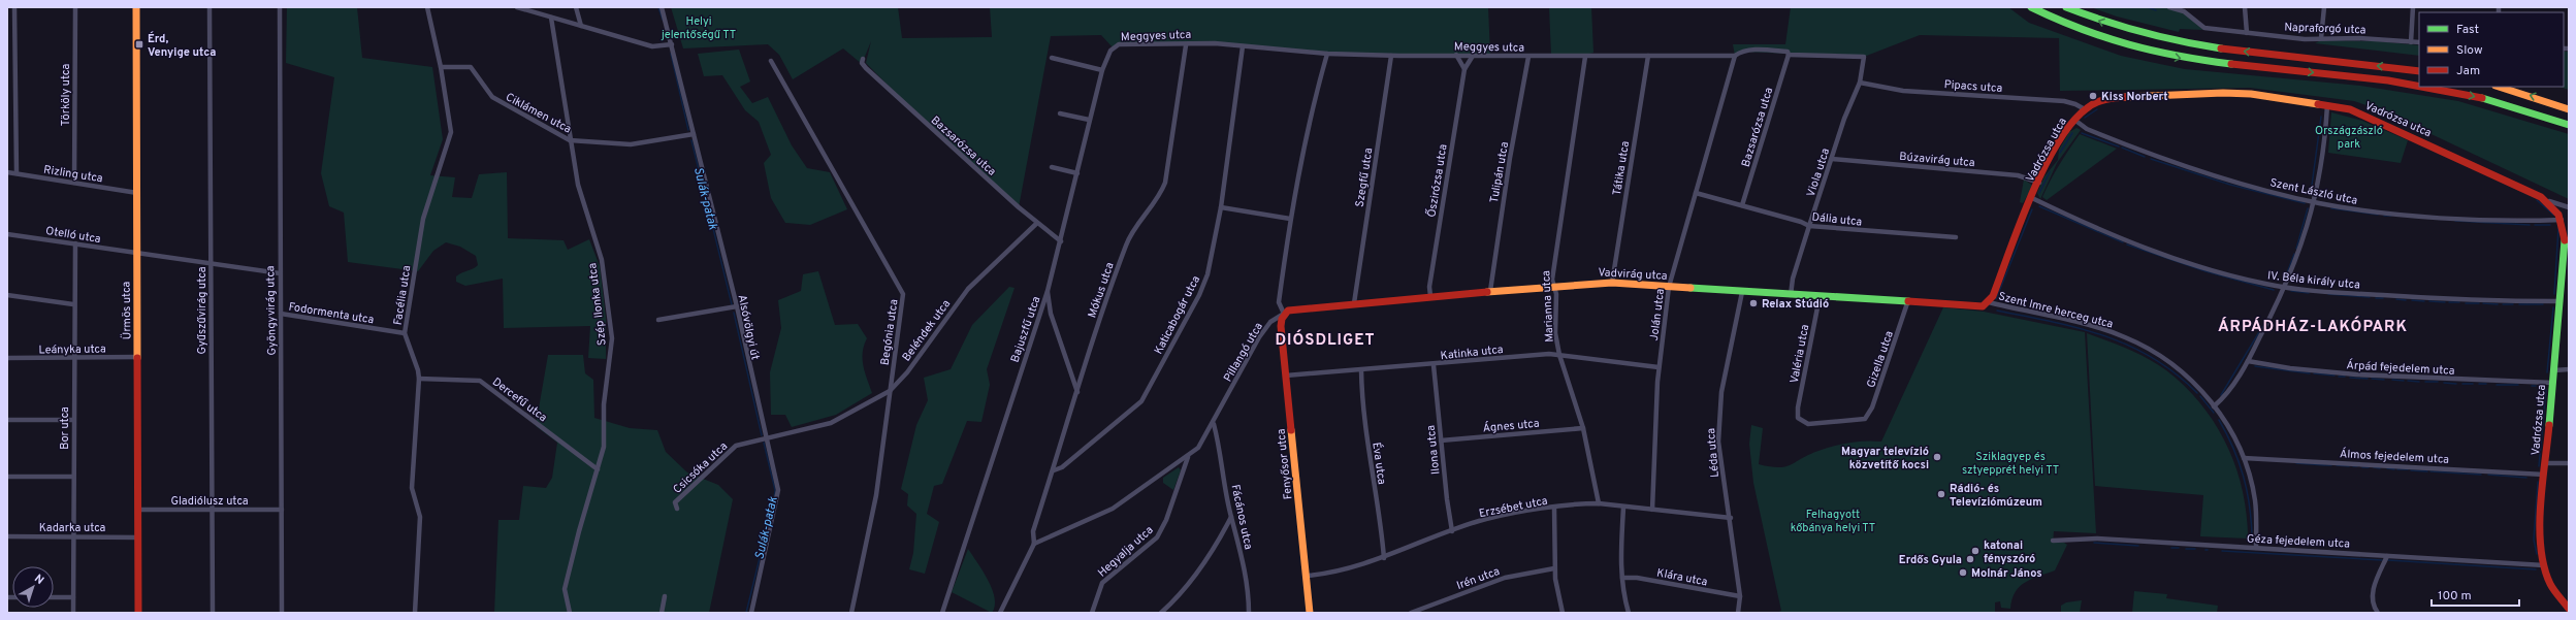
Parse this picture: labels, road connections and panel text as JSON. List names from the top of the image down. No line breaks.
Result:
{"streets":{"main road":["Vadrózsa utca","Vadvirág utca","Ürmös utca","Fenyősor utca"],"street":["Napraforgó utca","Meggyes utca","Pipacs utca","Törköly utca","Ciklámen utca","Bazsarózsa utca","Búzavirág utca","Tátika utca","Tulipán utca","Viola utca","Rizling utca","Szegfű utca","Őszirózsa utca","Szent László utca","Dália utca","Otelló utca","IV. Béla király utca","Mókus utca","Facélia utca","Szép Ilonka utca","Marianna utca","Szent Imre herceg utca","Gyűszűvirág utca","Gyöngyvirág utca","Fodormenta utca","Katicabogár utca","Jolán utca","Alsóvölgyi út","Bajuszfű utca","Beléndek utca","Begónia utca","Leányka utca","Pillangó utca","Katinka utca","Valéria utca","Gizella utca","Árpád fejedelem utca","Dercefű utca","Ágnes utca","Bor utca","Ilona utca","Léda utca","Álmos fejedelem utca","Éva utca","Csicsóka utca","Gladiólusz utca","Erzsébet utca","Fácános utca","Kadarka utca","Géza fejedelem utca","Hegyalja utca","Klára utca","Irén utca"]},"crossings":[["Meggyes utca","Bazsarózsa utca"],["Meggyes utca","Tátika utca"],["Meggyes utca","Tulipán utca"],["Meggyes utca","Viola utca"],["Meggyes utca","Szegfű utca"],["Meggyes utca","Őszirózsa utca"],["Meggyes utca","Mókus utca"],["Meggyes utca","Marianna utca"],["Meggyes utca","Katicabogár utca"],["Meggyes utca","Jolán utca"],["Meggyes utca","Bajuszfű utca"],["Pipacs utca","Vadrózsa utca"],["Pipacs utca","Viola utca"],["Törköly utca","Rizling utca"],["Ciklámen utca","Facélia utca"],["Ciklámen utca","Szép Ilonka utca"],["Ciklámen utca","Alsóvölgyi út"],["Vadrózsa utca","Búzavirág utca"],["Vadrózsa utca","Szent László utca"],["Vadrózsa utca","Vadvirág utca"],["Vadrózsa utca","IV. Béla király utca"],["Vadrózsa utca","Szent Imre herceg utca"],["Vadrózsa utca","Árpád fejedelem utca"],["Vadrózsa utca","Álmos fejedelem utca"],["Vadrózsa utca","Géza fejedelem utca"],["Bazsarózsa utca","Dália utca"],["Bazsarózsa utca","Bajuszfű utca"],["Bazsarózsa utca","Beléndek utca"],["Búzavirág utca","Viola utca"],["Tátika utca","Vadvirág utca"],["Tulipán utca","Vadvirág utca"],["Viola utca","Dália utca"],["Viola utca","Vadvirág utca"],["Rizling utca","Ürmös utca"],["Szegfű utca","Vadvirág utca"],["Őszirózsa utca","Vadvirág utca"],["Dália utca","Jolán utca"],["Otelló utca","Ürmös utca"],["Otelló utca","Gyűszűvirág utca"],["Otelló utca","Gyöngyvirág utca"],["Otelló utca","Bor utca"],["Vadvirág utca","Marianna utca"],["Vadvirág utca","Szent Imre herceg utca"],["Vadvirág utca","Jolán utca"],["Vadvirág utca","Pillangó utca"],["Vadvirág utca","Valéria utca"],["Vadvirág utca","Gizella utca"],["Vadvirág utca","Léda utca"],["Vadvirág utca","Fenyősor utca"],["Mókus utca","Katicabogár utca"],["Mókus utca","Pillangó utca"],["Facélia utca","Fodormenta utca"],["Facélia utca","Dercefű utca"],["Szép Ilonka utca","Dercefű utca"],["Marianna utca","Katinka utca"],["Marianna utca","Ágnes utca"],["Marianna utca","Erzsébet utca"],["Szent Imre herceg utca","Álmos fejedelem utca"],["Szent Imre herceg utca","Géza fejedelem utca"],["Ürmös utca","Leányka utca"],["Ürmös utca","Gladiólusz utca"],["Ürmös utca","Kadarka utca"],["Gyűszűvirág utca","Gladiólusz utca"],["Gyöngyvirág utca","Fodormenta utca"],["Gyöngyvirág utca","Gladiólusz utca"],["Jolán utca","Katinka utca"],["Jolán utca","Erzsébet utca"],["Alsóvölgyi út","Beléndek utca"],["Alsóvölgyi út","Csicsóka utca"],["Beléndek utca","Begónia utca"],["Beléndek utca","Csicsóka utca"],["Leányka utca","Bor utca"],["Pillangó utca","Fenyősor utca"],["Pillangó utca","Fácános utca"],["Pillangó utca","Hegyalja utca"],["Katinka utca","Ilona utca"],["Katinka utca","Éva utca"],["Katinka utca","Fenyősor utca"],["Valéria utca","Gizella utca"],["Ágnes utca","Ilona utca"],["Bor utca","Kadarka utca"],["Ilona utca","Erzsébet utca"],["Léda utca","Erzsébet utca"],["Léda utca","Klára utca"],["Éva utca","Erzsébet utca"],["Fenyősor utca","Erzsébet utca"]],"districts":["ÁRPÁDHÁZ-LAKÓPARK","DIÓSDLIGET"],"water":["Sulák-patak"],"parks":["Helyi jelentőségű TT","Országzászló park","Sziklagyep és sztyepprét helyi TT","Felhagyott kőbánya helyi TT"],"places":{"transit":["Érd, Venyige utca"],"other":["Kiss Norbert","Relax Stúdió","Magyar televízió közvetítő kocsi","Rádió- és Televíziómúzeum","katonai fényszóró","Erdős Gyula","Molnár János"]},"legend":["Fast","Slow","Jam"],"scale_bar":"100 m","north":"top right"}
